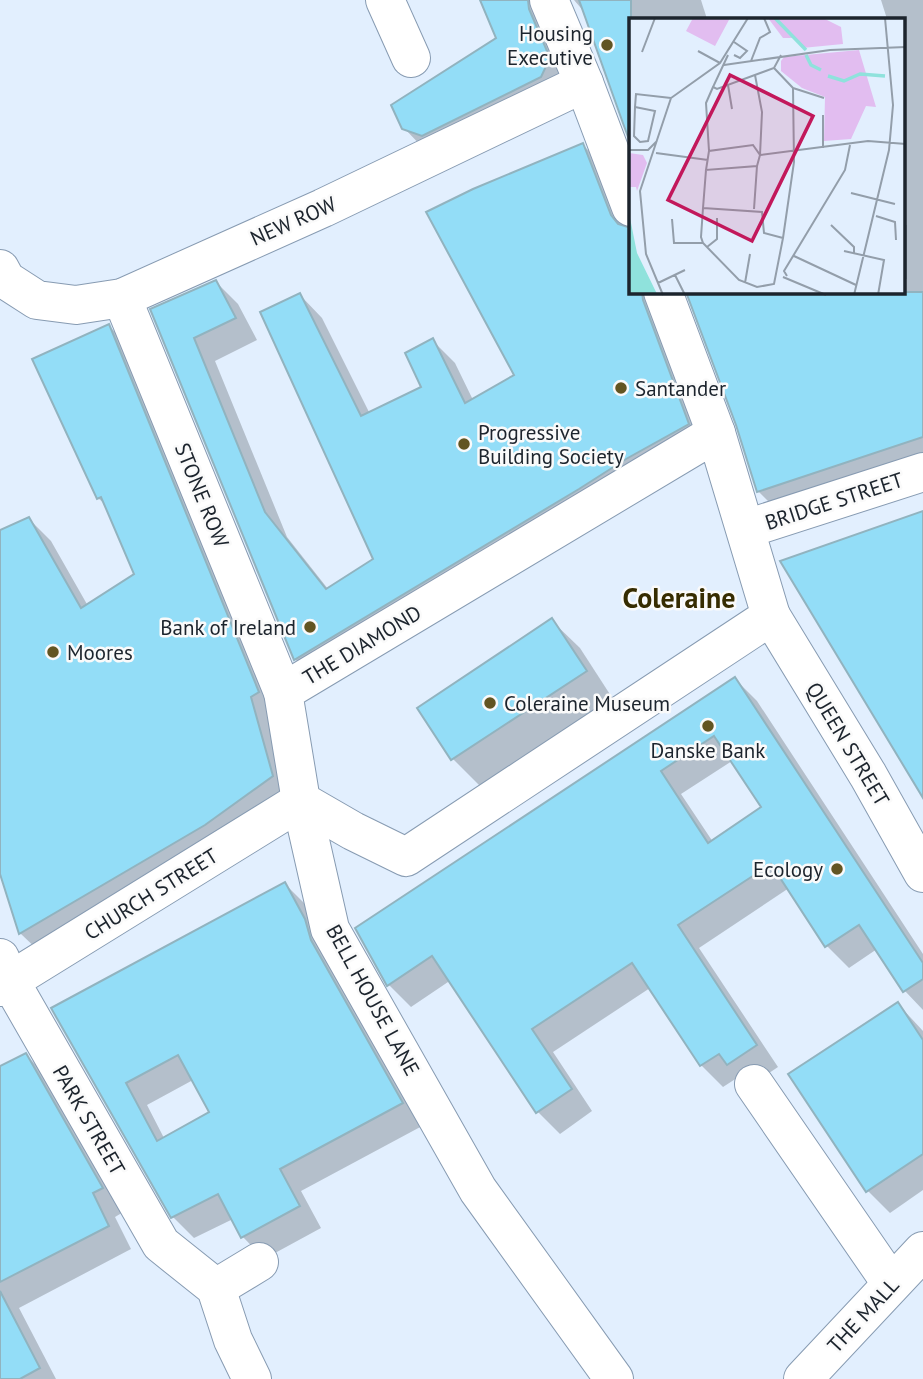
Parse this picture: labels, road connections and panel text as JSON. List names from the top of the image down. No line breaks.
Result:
{"streets":{"street":["NEW ROW","STONE ROW","BRIDGE STREET","THE DIAMOND","QUEEN STREET","CHURCH STREET","BELL HOUSE LANE","PARK STREET","THE MALL"]},"crossings":[["NEW ROW","STONE ROW"],["STONE ROW","THE DIAMOND"],["THE DIAMOND","CHURCH STREET"],["THE DIAMOND","BELL HOUSE LANE"],["CHURCH STREET","BELL HOUSE LANE"],["CHURCH STREET","PARK STREET"]],"districts":["Coleraine"],"places":["Housing Executive","Santander","Progressive Building Society","Bank of Ireland","Moores","Coleraine Museum","Danske Bank","Ecology"]}
